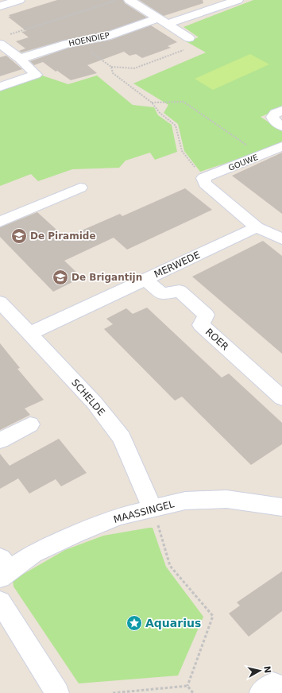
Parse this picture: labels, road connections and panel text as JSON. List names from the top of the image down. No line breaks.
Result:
{"streets":{"street":["HOENDIEP","GOUWE","MERWEDE","ROER","SCHELDE","MAASSINGEL"]},"crossings":[["MERWEDE","ROER"],["MERWEDE","SCHELDE"],["SCHELDE","MAASSINGEL"]],"places":{"school or university":["De Piramide","De Brigantijn"],"place":["Aquarius"]},"north":"right"}
